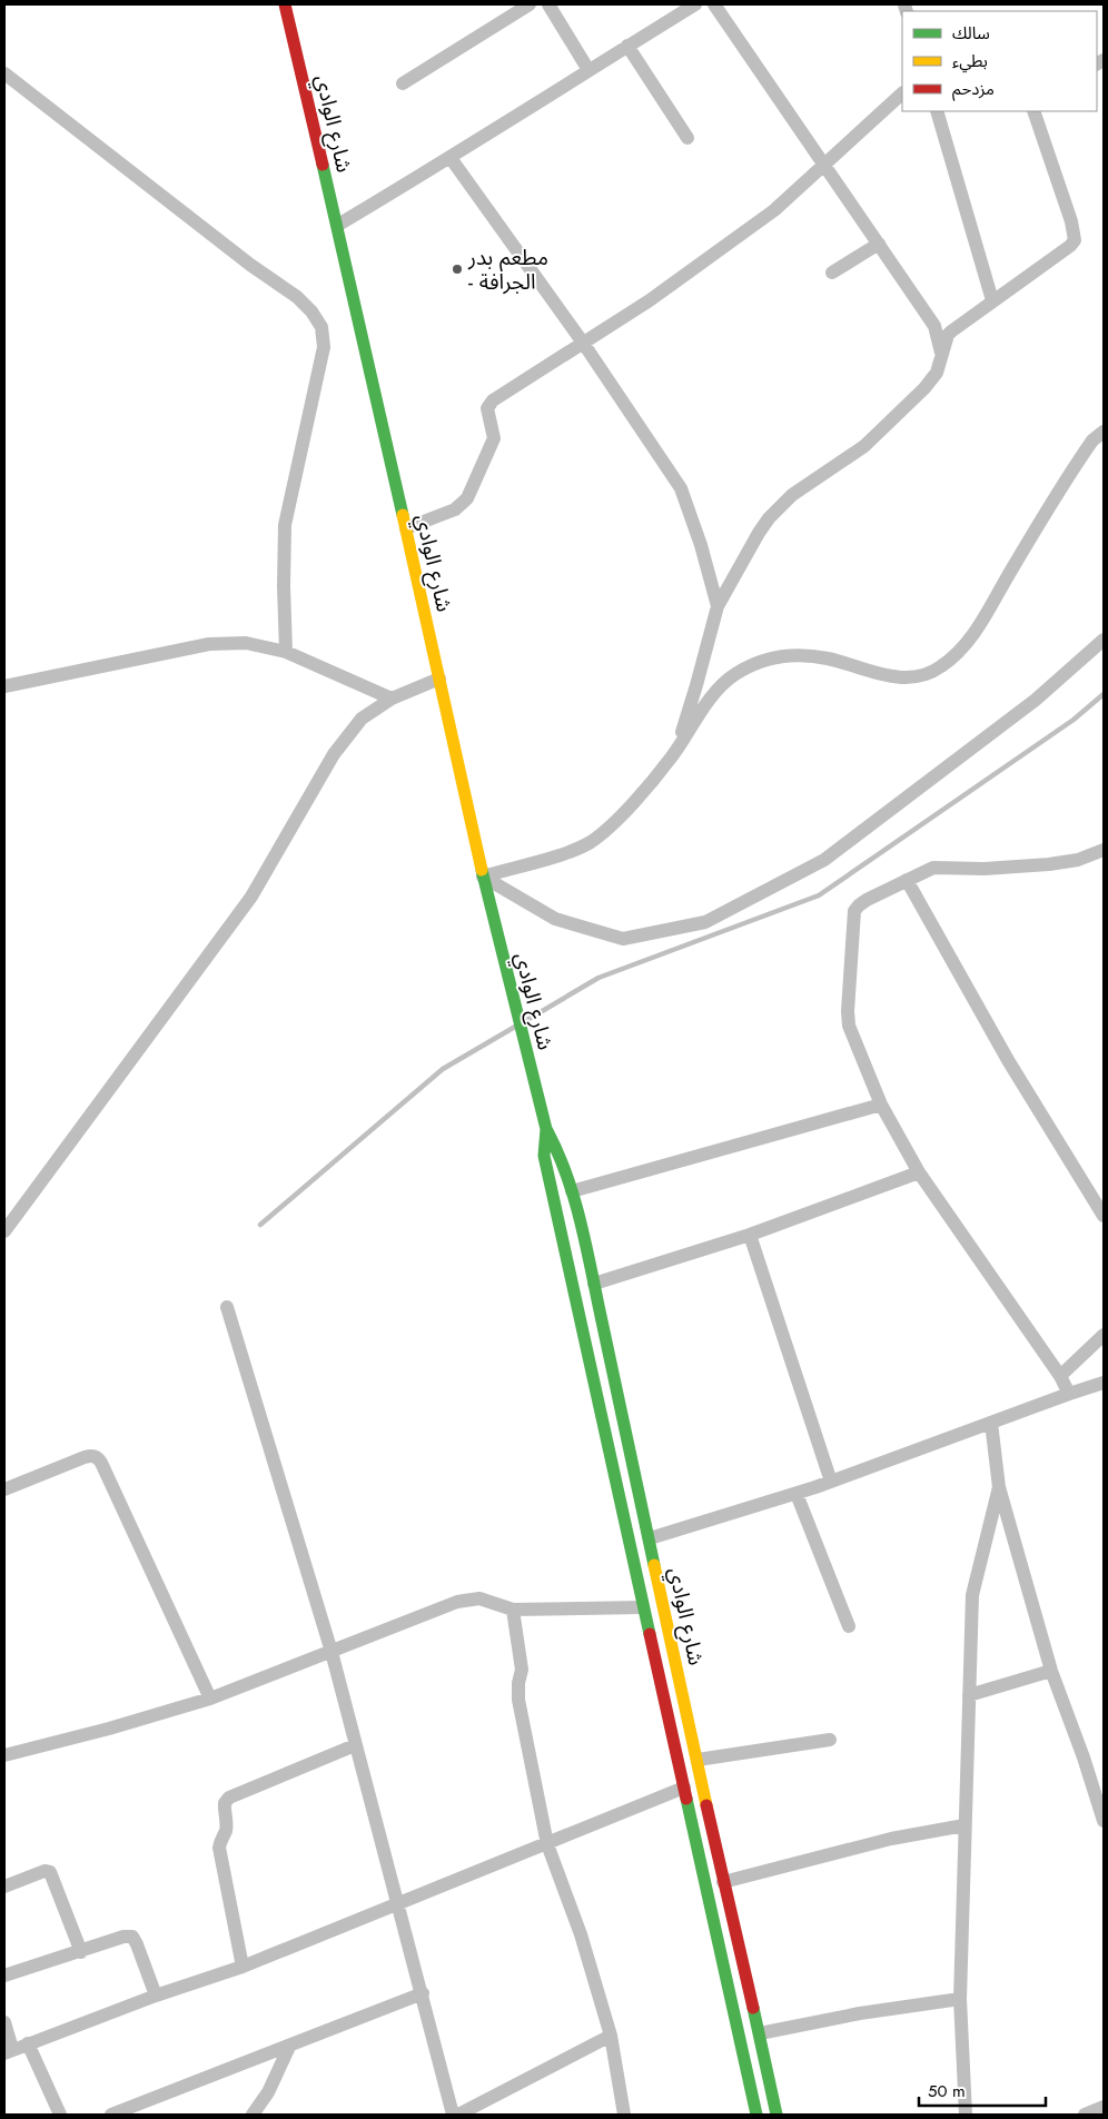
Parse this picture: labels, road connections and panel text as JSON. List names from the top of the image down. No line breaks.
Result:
{"streets":{"main road":["شارع الوادي"]},"places":["مطعم بدر - الجرافة"],"legend":["سالك","بطيء","مزدحم"],"scale_bar":"50 m"}
